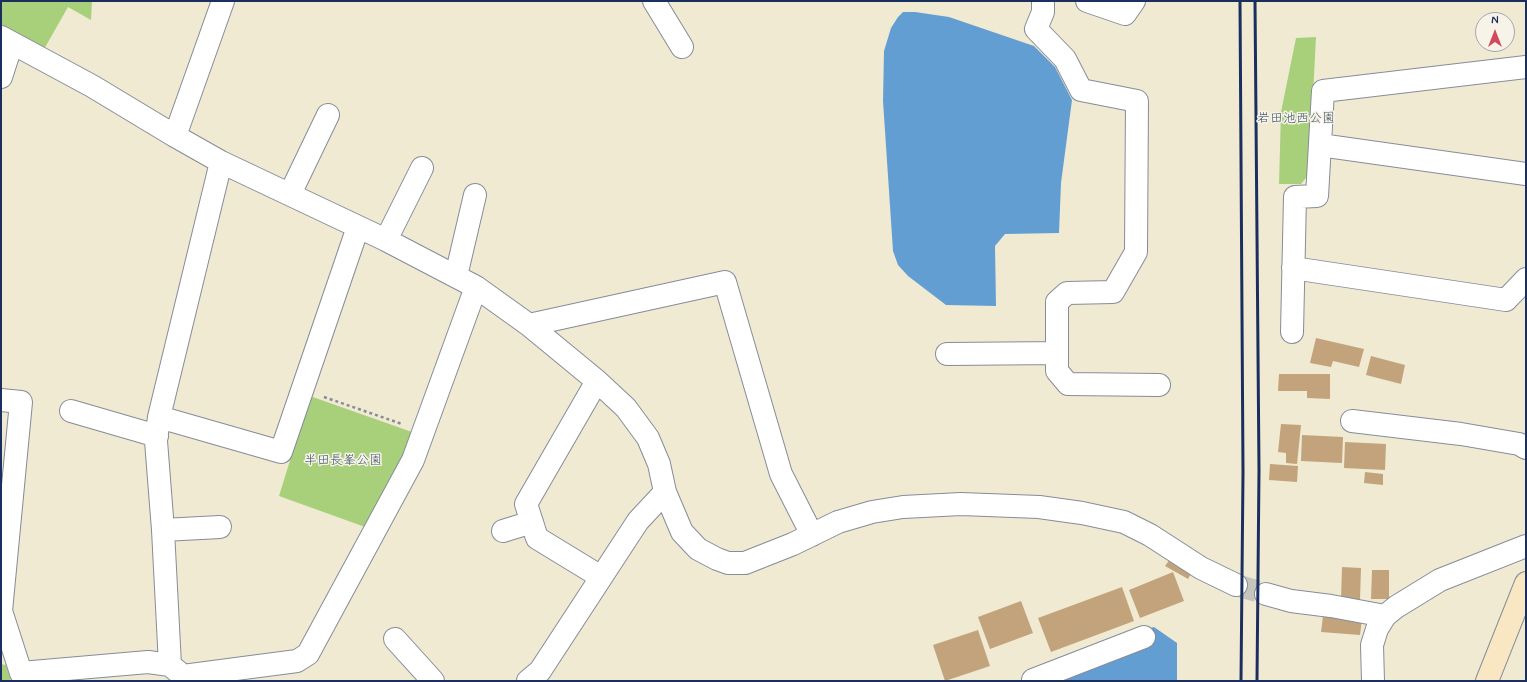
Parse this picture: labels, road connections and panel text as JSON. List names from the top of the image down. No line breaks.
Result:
{"parks":["岩田池西公園","半田長峯公園"],"north":"top"}
